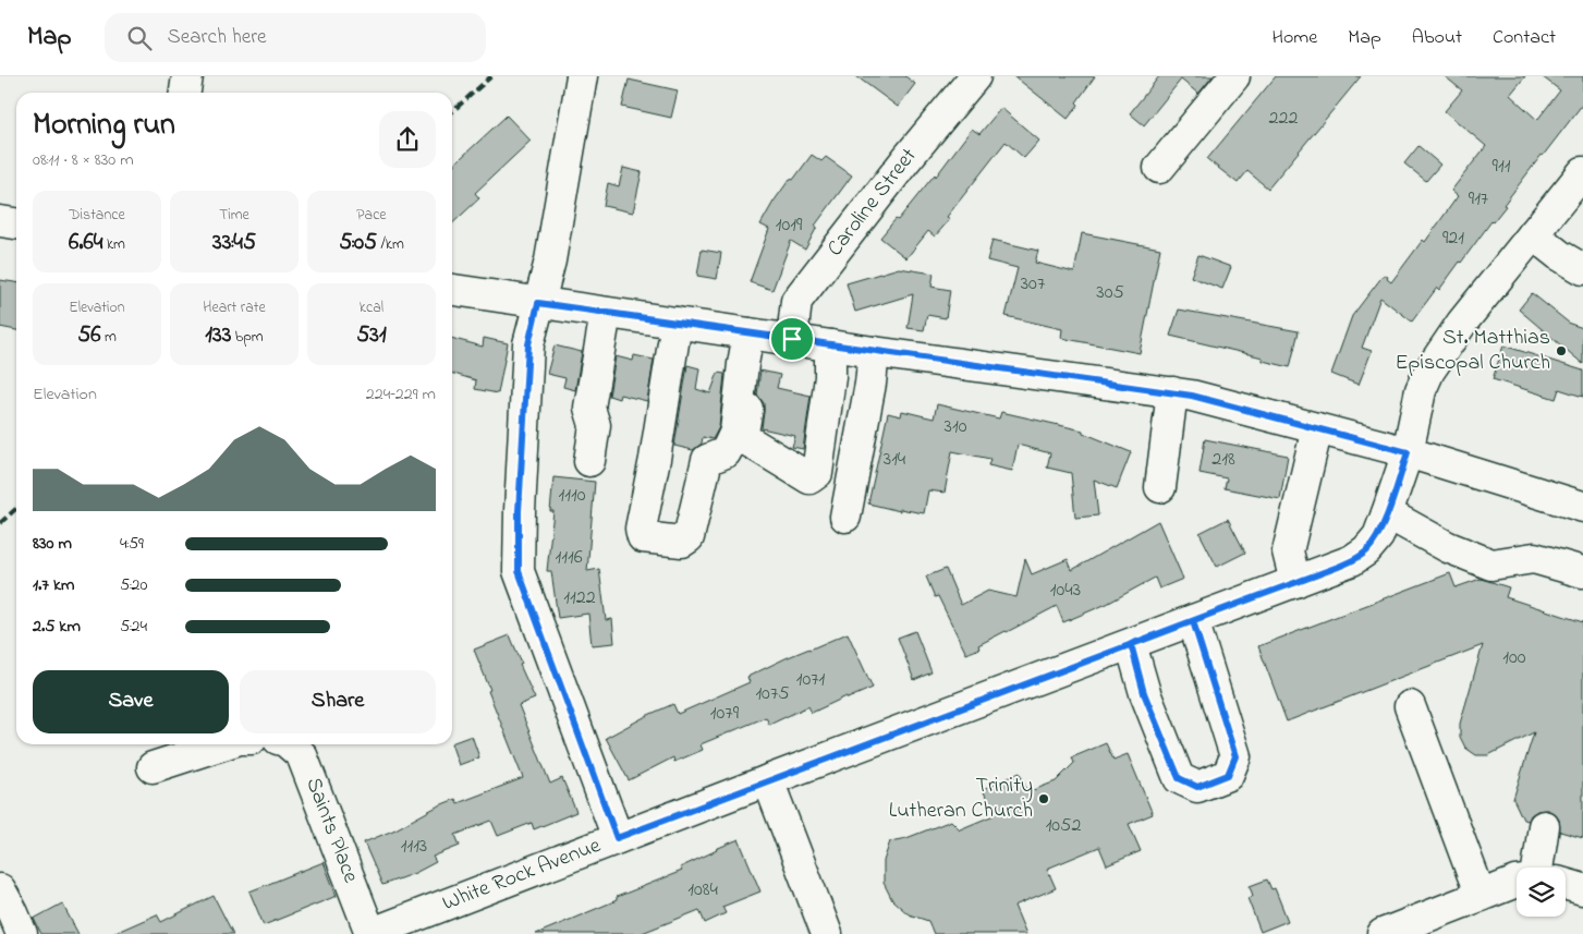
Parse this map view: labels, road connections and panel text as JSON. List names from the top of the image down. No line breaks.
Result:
{"streets":{"street":["Caroline Street","Saints Place","White Rock Avenue"]},"crossings":[["Saints Place","White Rock Avenue"]],"places":["St. Matthias Episcopal Church","Trinity Lutheran Church"],"house_numbers":["222","911","917","1019","921","307","305","310","314","218","1110","1116","1043","1122","100","1071","1075","1079","1052","1113","1084"],"page":{"header":"Map","search":"Search here","nav":["Home","Map","About","Contact"],"heading":["Morning run","08:11 · 8 × 830 m"],"stats":[["Distance","6.64 km"],["Time","33:45"],["Pace","5:05 /km"],["Elevation","56 m"],["Heart rate","133 bpm"],["kcal","531"]],"chart":["Elevation","224–229 m"],"list":[{"name":"830 m","note":"4:59"},{"name":"1.7 km","note":"5:20"},{"name":"2.5 km","note":"5:24"}],"buttons":["Save","Share"]}}
